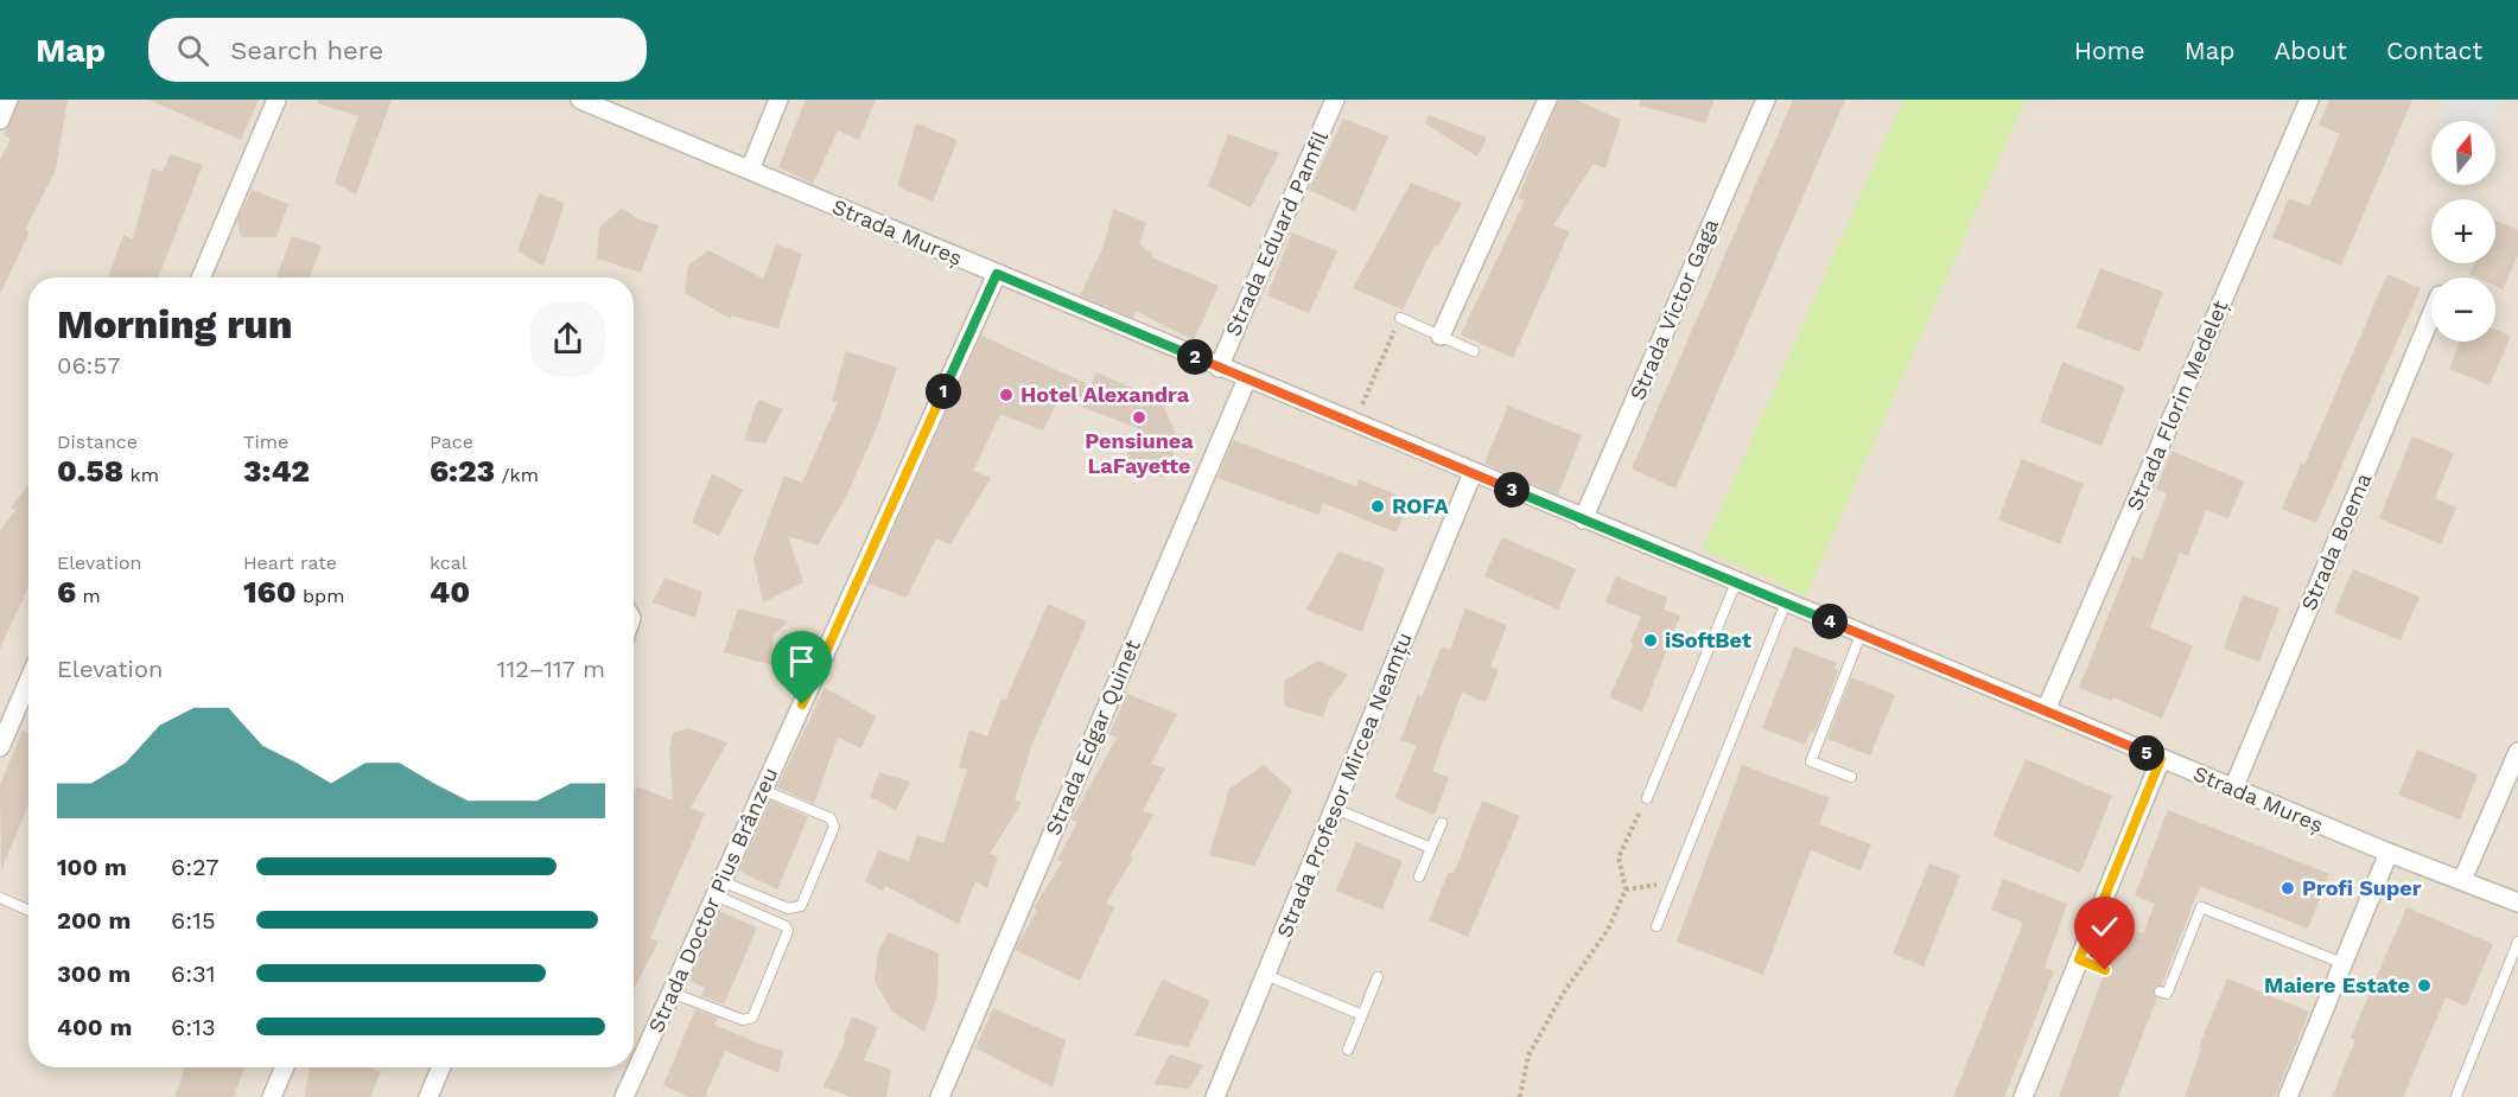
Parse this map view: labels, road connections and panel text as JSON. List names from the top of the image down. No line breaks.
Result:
{"streets":{"street":["Strada Mureș","Strada Eduard Pamfil","Strada Victor Gaga","Strada Florin Medeleț","Strada Boema","Strada Edgar Quinet","Strada Profesor Mircea Neamțu","Strada Doctor Pius Brânzeu"]},"crossings":[["Strada Mureș","Strada Eduard Pamfil"],["Strada Mureș","Strada Victor Gaga"],["Strada Mureș","Strada Florin Medeleț"],["Strada Mureș","Strada Boema"],["Strada Mureș","Strada Edgar Quinet"],["Strada Mureș","Strada Profesor Mircea Neamțu"],["Strada Mureș","Strada Doctor Pius Brânzeu"]],"places":["Hotel Alexandra","Pensiunea LaFayette","ROFA","iSoftBet","Profi Super","Maiere Estate"],"north":"top","page":{"header":"Map","search":"Search here","nav":["Home","Map","About","Contact"],"map_buttons":["+","−"],"heading":["Morning run","06:57"],"pins":["2","1","3","4","5"],"stats":[["Distance","0.58 km"],["Time","3:42"],["Pace","6:23 /km"],["Elevation","6 m"],["Heart rate","160 bpm"],["kcal","40"]],"chart":["Elevation","112–117 m"],"list":[{"name":"100 m","note":"6:27"},{"name":"200 m","note":"6:15"},{"name":"300 m","note":"6:31"},{"name":"400 m","note":"6:13"}]}}
